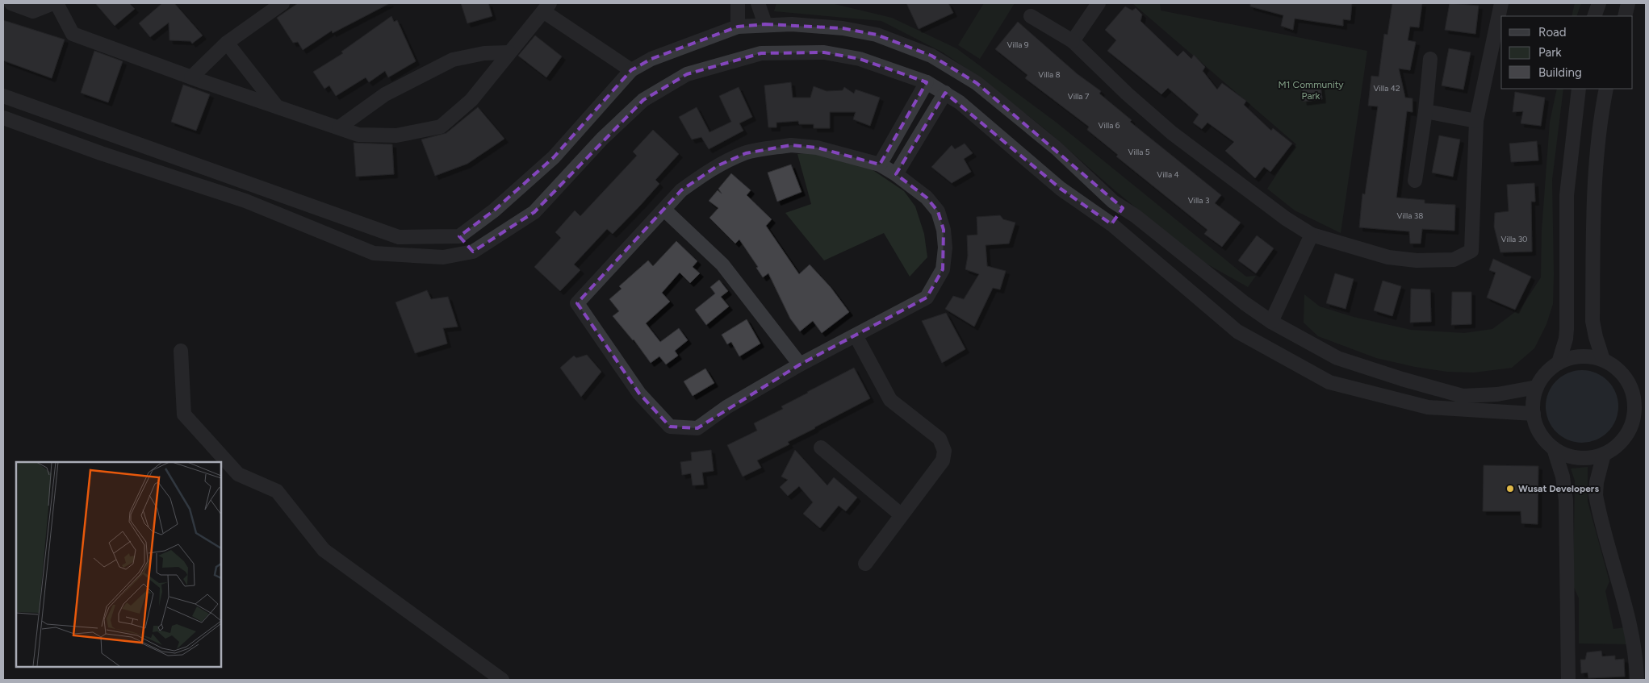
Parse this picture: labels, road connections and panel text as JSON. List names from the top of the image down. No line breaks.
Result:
{"parks":["M1 Community Park"],"places":["Wusat Developers"],"house_numbers":["Villa 9","Villa 8","Villa 42","Villa 7","Villa 6","Villa 5","Villa 4","Villa 3","Villa 38","Villa 30"],"legend":["Road","Park","Building"]}
